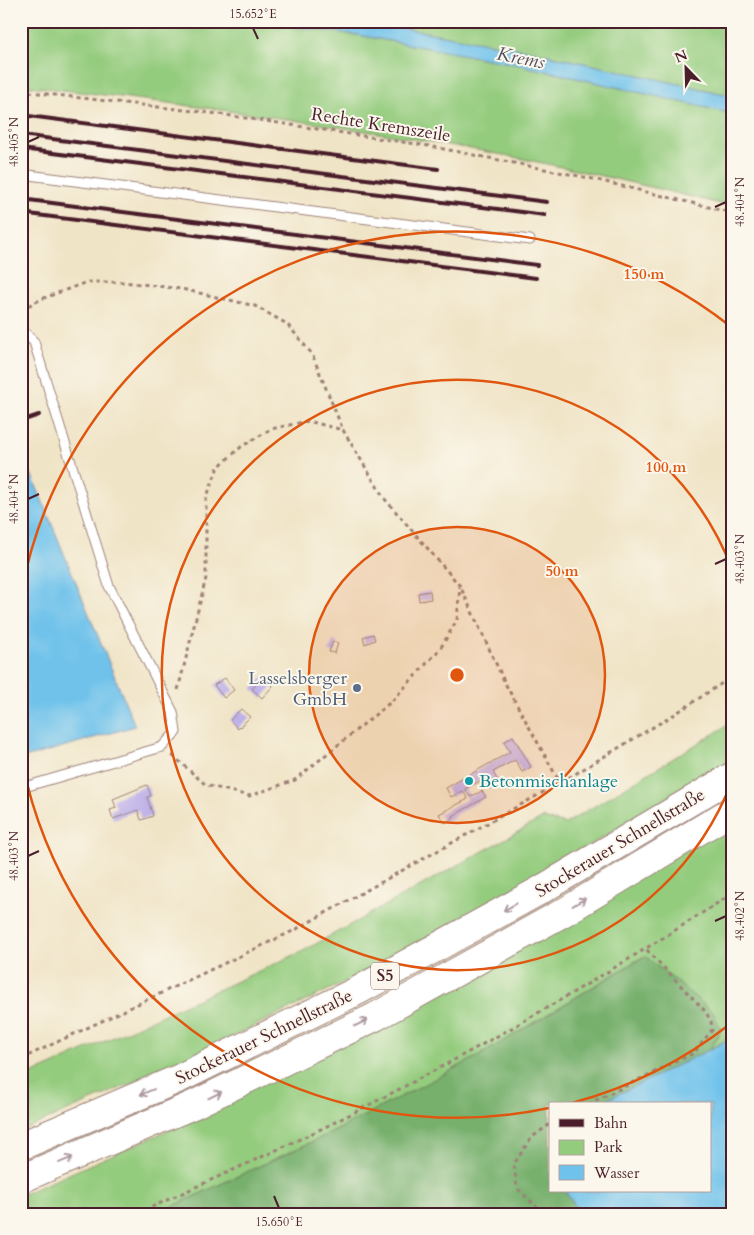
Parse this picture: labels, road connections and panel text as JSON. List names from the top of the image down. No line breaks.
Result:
{"streets":{"highway":["Stockerauer Schnellstraße","S5"],"path":["Rechte Kremszeile"]},"water":["Krems"],"places":["Lasselsberger GmbH","Betonmischanlage"],"legend":["Bahn","Park","Wasser"],"north":"top left","coordinates":["15.652°E","48.405°N","48.404°N","48.403°N","48.402°N","15.650°E"],"rings":["150 m","100 m","50 m"]}
